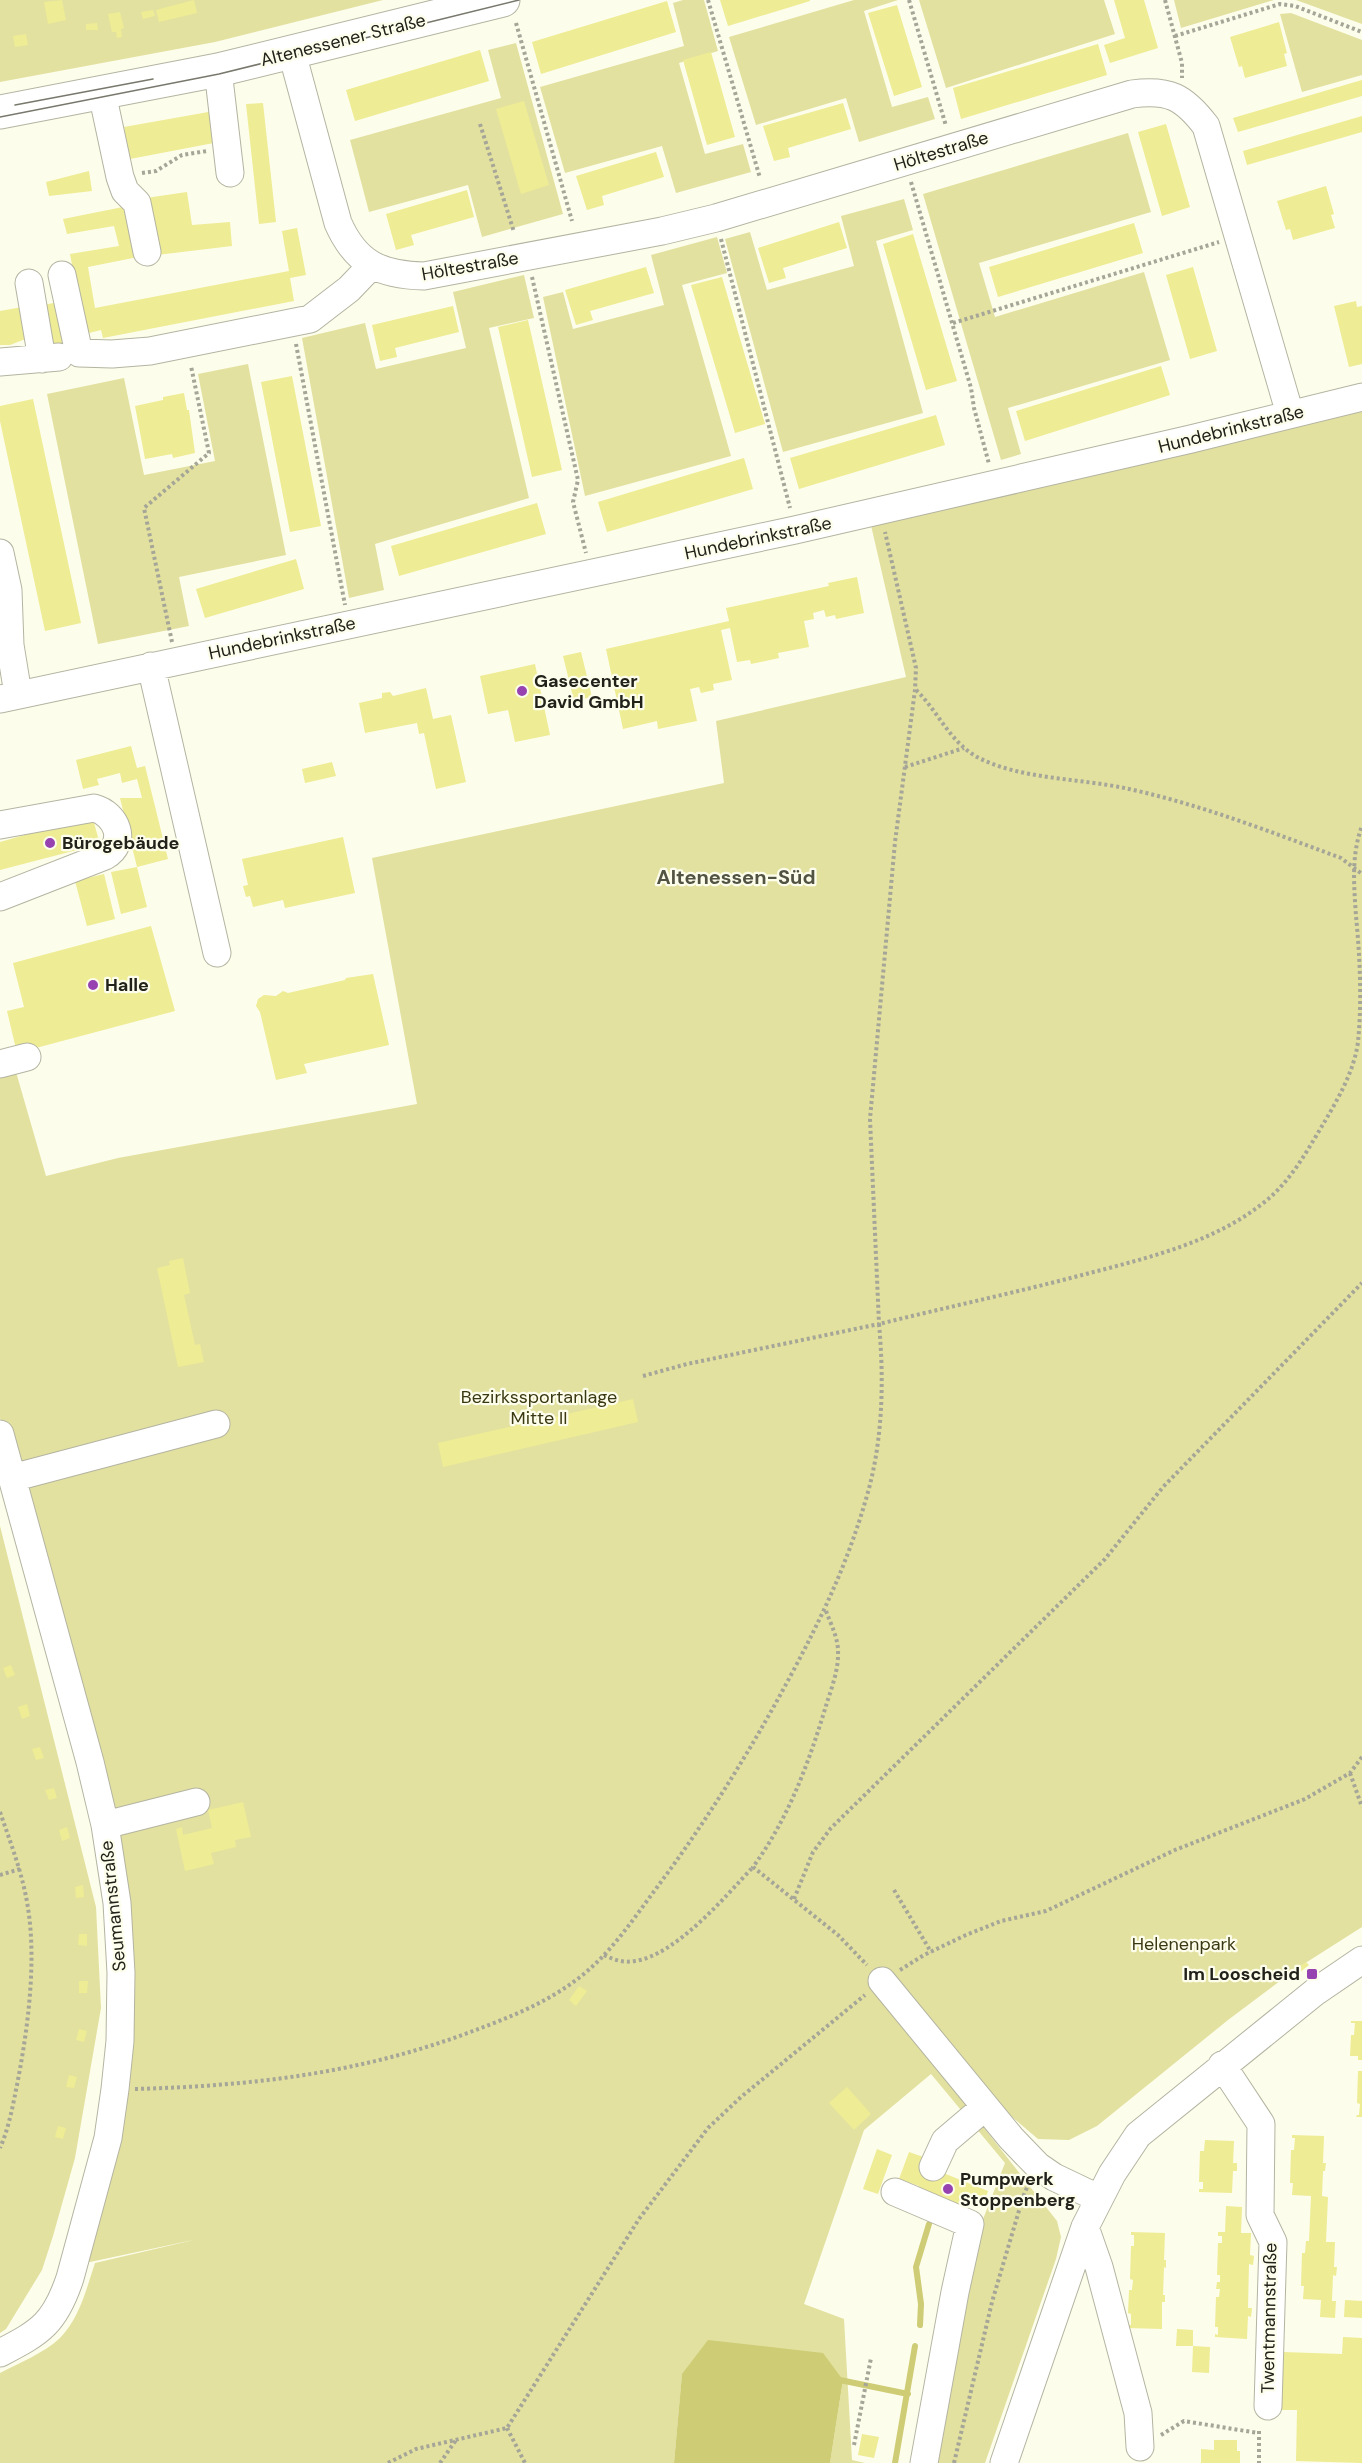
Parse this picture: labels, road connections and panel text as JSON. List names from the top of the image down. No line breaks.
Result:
{"streets":{"main road":["Altenessener Straße"],"street":["Höltestraße","Hundebrinkstraße","Seumannstraße","Twentmannstraße"]},"crossings":[["Altenessener Straße","Höltestraße"]],"districts":["Altenessen-Süd"],"parks":["Bezirkssportanlage Mitte II","Helenenpark"],"places":{"other":["Gasecenter David GmbH","Bürogebäude","Halle","Pumpwerk Stoppenberg"],"transit":["Im Looscheid"]}}
